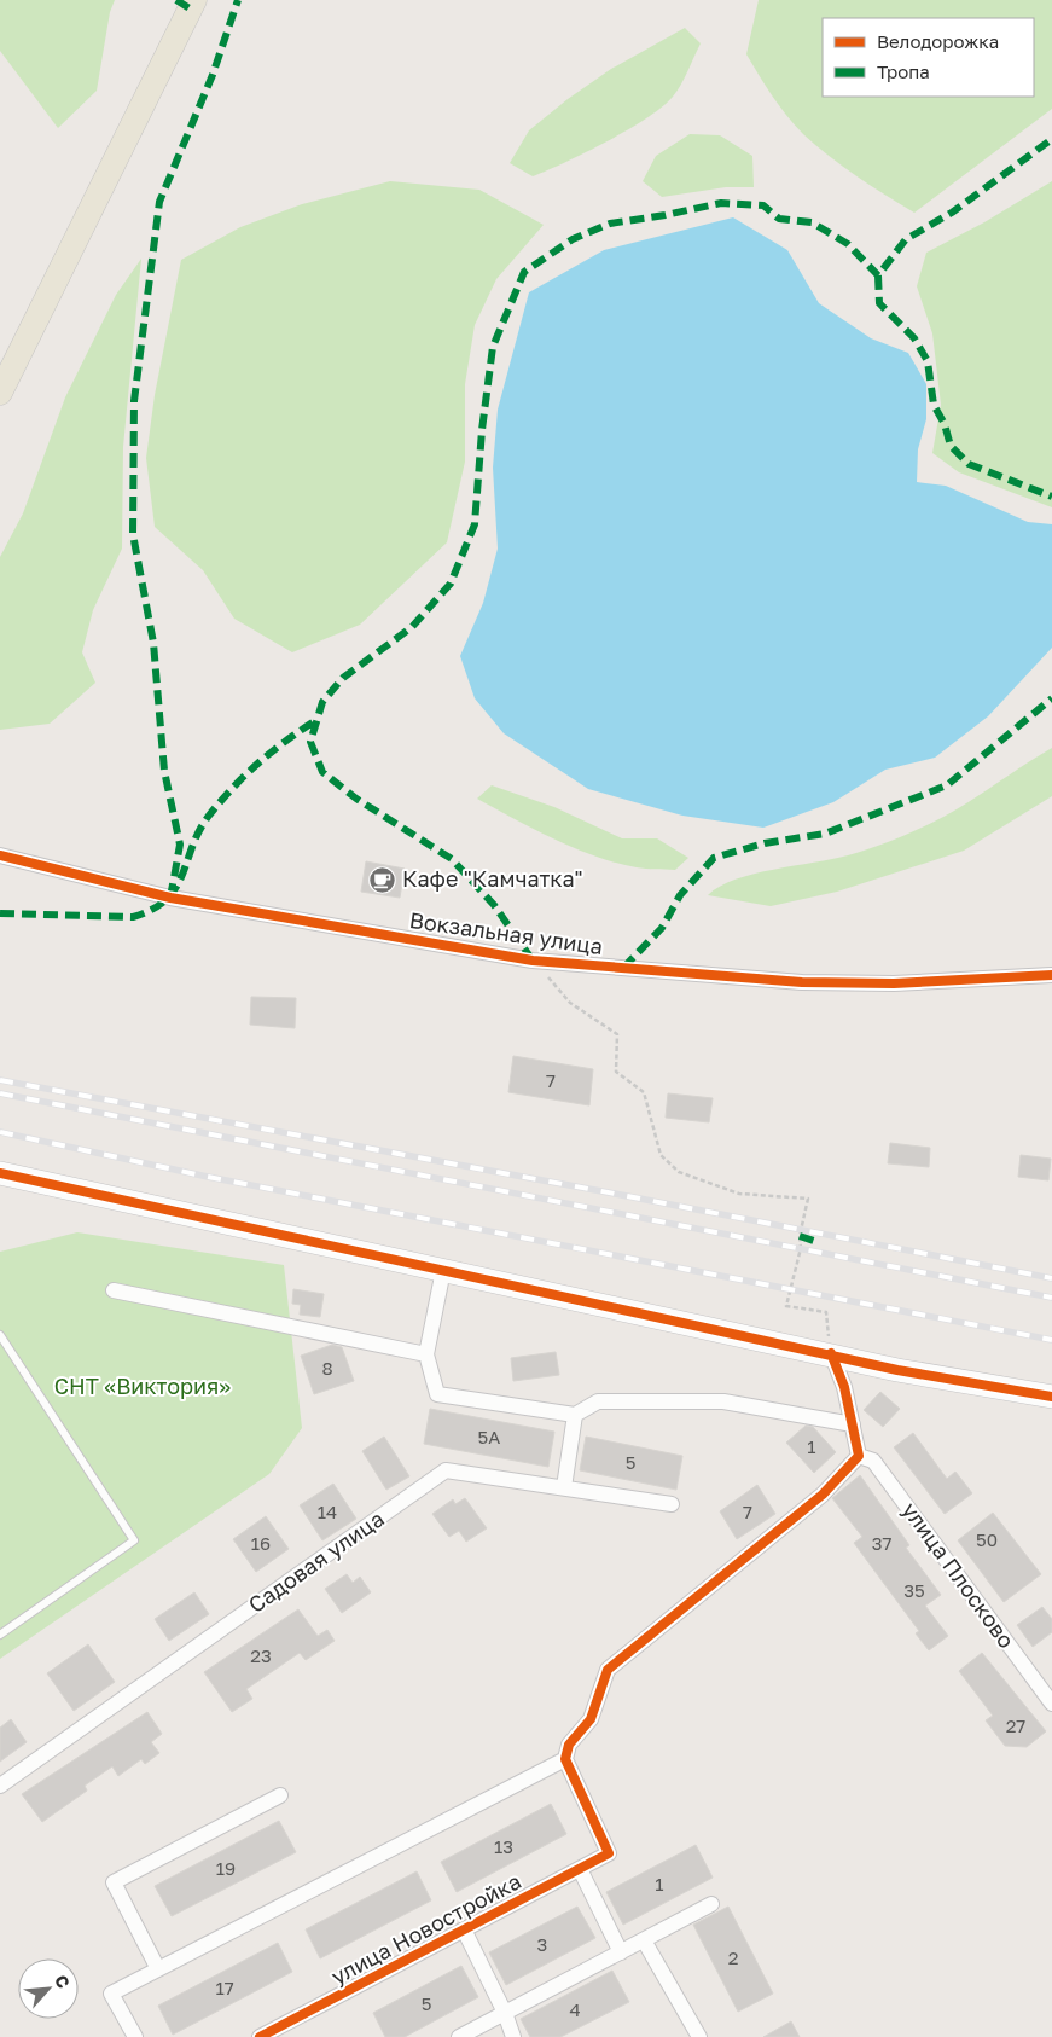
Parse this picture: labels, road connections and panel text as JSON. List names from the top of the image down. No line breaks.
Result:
{"streets":{"street":["Вокзальная улица","Садовая улица","улица Плосково","улица Новостройка"]},"parks":["СНТ «Виктория»"],"places":{"cafe":["Кафе \"Камчатка\""]},"house_numbers":["7","8","5А","1","5","14","7","50","16","37","35","23","27","13","19","1","3","2","17","5","4"],"legend":["Велодорожка","Тропа"],"north":"top right"}
